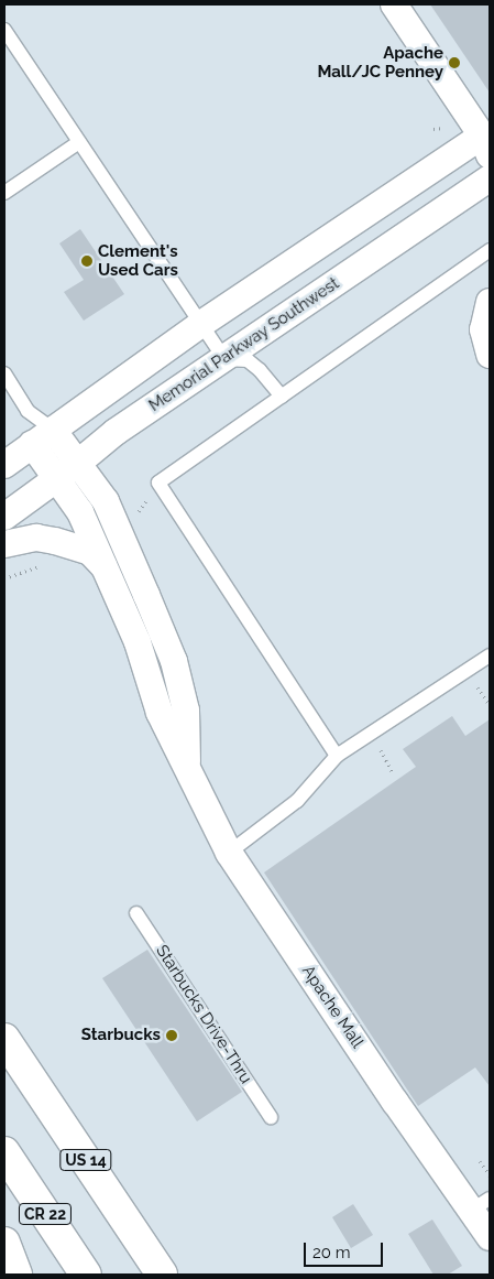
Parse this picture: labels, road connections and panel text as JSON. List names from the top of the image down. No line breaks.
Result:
{"streets":{"main road":["US 14","CR 22"],"street":["Memorial Parkway Southwest","Apache Mall"],"lane":["Starbucks Drive-Thru"]},"crossings":[["Memorial Parkway Southwest","Apache Mall"]],"places":["Apache Mall/JC Penney","Clement's Used Cars","Starbucks"],"scale_bar":"20 m"}
